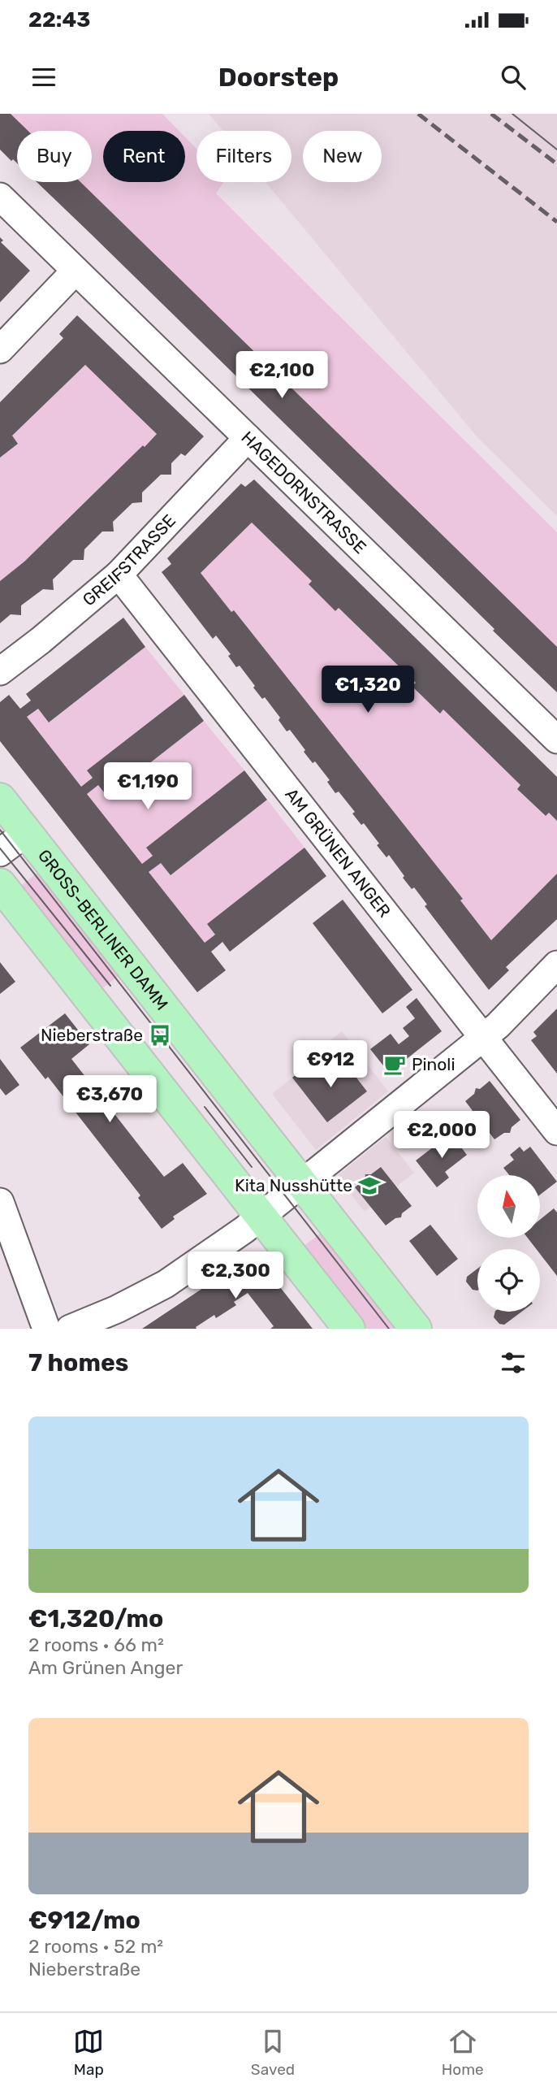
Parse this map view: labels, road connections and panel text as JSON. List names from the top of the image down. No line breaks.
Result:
{"streets":{"main road":["GROSS-BERLINER DAMM"],"street":["HAGEDORNSTRASSE","GREIFSTRASSE","AM GRÜNEN ANGER"]},"crossings":[["HAGEDORNSTRASSE","GREIFSTRASSE"],["GREIFSTRASSE","AM GRÜNEN ANGER"]],"places":{"bus stop":["Nieberstraße"],"cafe":["Pinoli"],"school or university":["Kita Nusshütte"]},"north":"top","page":{"status":"22:43","header":"Doorstep","chip":["Buy","Rent","Filters","New"],"price":["€2,100","€1,320","€1,190","€912","€3,670","€2,000","€2,300"],"heading":"7 homes","list":[{"name":"€1,320/mo","note":"2 rooms · 66 m² · Am Grünen Anger"},{"name":"€912/mo","note":"2 rooms · 52 m² · Nieberstraße"}],"tabs":["Map","Saved","Home"]}}
